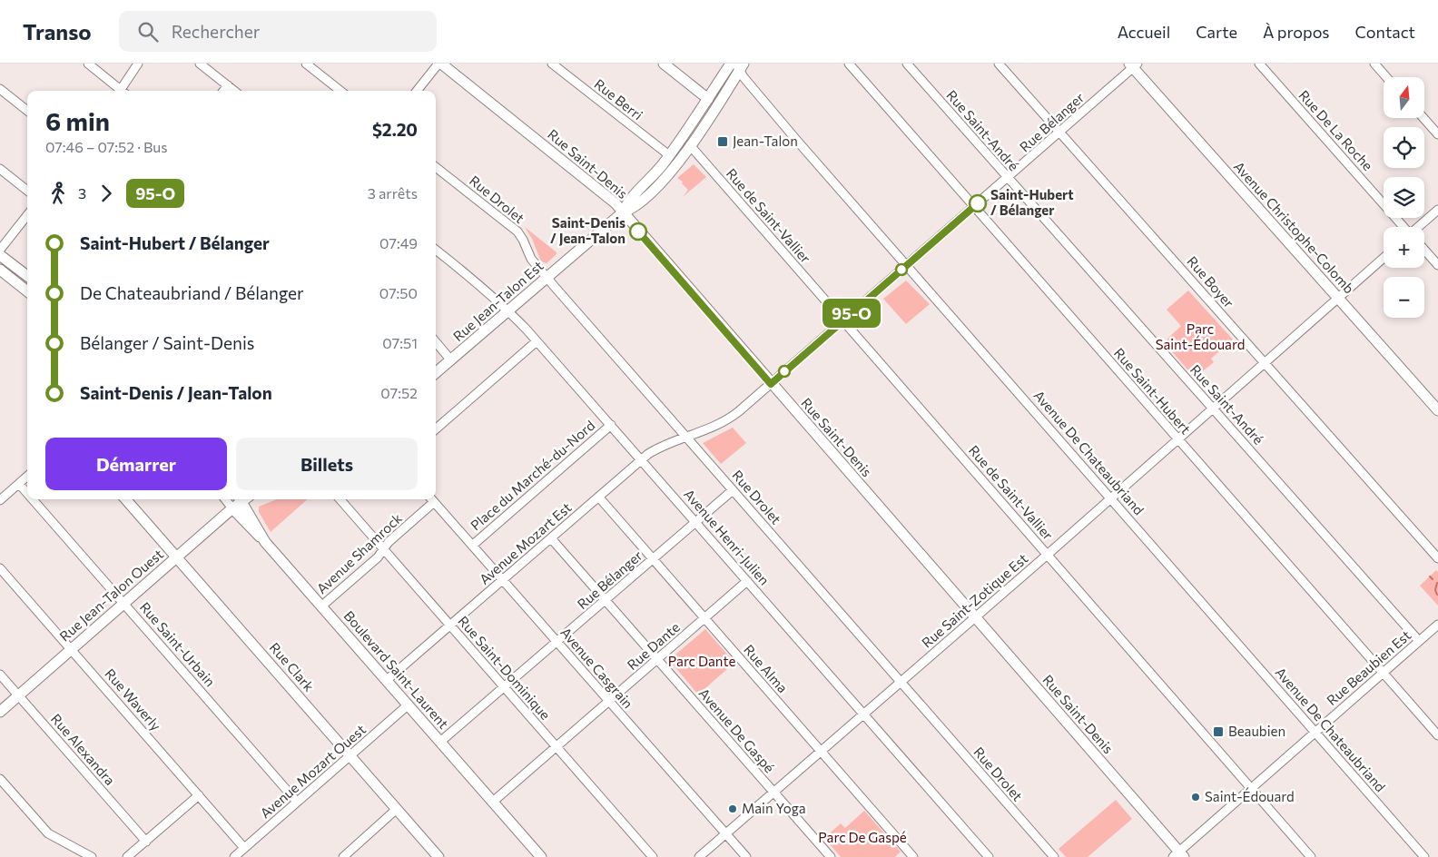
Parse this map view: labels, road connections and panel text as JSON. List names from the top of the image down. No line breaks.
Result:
{"streets":{"main road":["Rue Saint-Denis","Avenue Christophe-Colomb","Rue Jean-Talon Est","Rue Jean-Talon Ouest","Rue Clark","Boulevard Saint-Laurent"],"street":["Rue Berri","Rue Bélanger","Rue Saint-André","Rue De La Roche","Rue Drolet","Rue de Saint-Vallier","Rue Boyer","Rue Saint-Hubert","Avenue De Chateaubriand","Place du Marché-du-Nord","Avenue Henri-Julien","Avenue Mozart Est","Avenue Shamrock","Rue Saint-Zotique Est","Rue Saint-Urbain","Rue Dante","Rue Saint-Dominique","Avenue Casgrain","Rue Beaubien Est","Rue Alma","Rue Waverly","Avenue De Gaspé","Rue Alexandra","Avenue Mozart Ouest"]},"crossings":[["Rue Berri","Rue Jean-Talon Est"],["Rue Bélanger","Rue Saint-André"],["Rue Bélanger","Rue Saint-Denis"],["Rue Bélanger","Rue Drolet"],["Rue Bélanger","Rue de Saint-Vallier"],["Rue Bélanger","Avenue Christophe-Colomb"],["Rue Bélanger","Rue Boyer"],["Rue Bélanger","Rue Saint-Hubert"],["Rue Bélanger","Avenue De Chateaubriand"],["Rue Bélanger","Avenue Henri-Julien"],["Rue Bélanger","Avenue Mozart Est"],["Rue Bélanger","Rue Saint-Dominique"],["Rue Bélanger","Avenue Casgrain"],["Rue Bélanger","Rue Alma"],["Rue Bélanger","Boulevard Saint-Laurent"],["Rue Bélanger","Avenue De Gaspé"],["Rue Saint-André","Rue Saint-Zotique Est"],["Rue Saint-André","Rue Beaubien Est"],["Rue Saint-Denis","Rue Jean-Talon Est"],["Rue Saint-Denis","Rue Saint-Zotique Est"],["Rue Saint-Denis","Rue Beaubien Est"],["Rue Drolet","Rue Jean-Talon Est"],["Rue Drolet","Avenue Mozart Est"],["Rue Drolet","Rue Saint-Zotique Est"],["Rue de Saint-Vallier","Rue Jean-Talon Est"],["Rue de Saint-Vallier","Rue Saint-Zotique Est"],["Rue de Saint-Vallier","Rue Beaubien Est"],["Avenue Christophe-Colomb","Rue Saint-Zotique Est"],["Rue Boyer","Rue Saint-Zotique Est"],["Rue Jean-Talon Est","Avenue De Chateaubriand"],["Rue Jean-Talon Est","Avenue Henri-Julien"],["Rue Saint-Hubert","Rue Saint-Zotique Est"],["Rue Saint-Hubert","Rue Beaubien Est"],["Avenue De Chateaubriand","Rue Saint-Zotique Est"],["Avenue De Chateaubriand","Rue Beaubien Est"],["Place du Marché-du-Nord","Avenue Henri-Julien"],["Place du Marché-du-Nord","Avenue Casgrain"],["Avenue Henri-Julien","Avenue Mozart Est"],["Avenue Henri-Julien","Rue Saint-Zotique Est"],["Avenue Henri-Julien","Rue Dante"],["Avenue Mozart Est","Rue Saint-Dominique"],["Avenue Mozart Est","Avenue Casgrain"],["Avenue Mozart Est","Rue Alma"],["Avenue Mozart Est","Boulevard Saint-Laurent"],["Avenue Mozart Est","Avenue De Gaspé"],["Avenue Shamrock","Rue Saint-Dominique"],["Avenue Shamrock","Avenue Casgrain"],["Avenue Shamrock","Boulevard Saint-Laurent"],["Rue Jean-Talon Ouest","Rue Saint-Urbain"],["Rue Jean-Talon Ouest","Rue Clark"],["Rue Jean-Talon Ouest","Rue Waverly"],["Rue Jean-Talon Ouest","Rue Alexandra"],["Rue Saint-Zotique Est","Avenue Casgrain"],["Rue Saint-Zotique Est","Rue Alma"],["Rue Saint-Zotique Est","Avenue De Gaspé"],["Rue Saint-Urbain","Avenue Mozart Ouest"],["Rue Dante","Rue Saint-Dominique"],["Rue Dante","Avenue Casgrain"],["Rue Dante","Rue Alma"],["Rue Dante","Boulevard Saint-Laurent"],["Rue Dante","Avenue De Gaspé"],["Rue Clark","Avenue Mozart Ouest"],["Boulevard Saint-Laurent","Avenue Mozart Ouest"],["Rue Waverly","Avenue Mozart Ouest"]],"parks":["Parc Saint-Édouard","Parc Dante","Parc De Gaspé"],"places":{"transit":["Jean-Talon","Beaubien"],"other":["Saint-Hubert / Bélanger","Saint-Denis / Jean-Talon","Saint-Édouard","Main Yoga"]},"lines":["bus line 95-O"],"north":"top","page":{"header":"Transo","search":"Rechercher","nav":["Accueil","Carte","À propos","Contact"],"on_map":"95-O","map_buttons":["+","−"],"heading":["6 min","07:46 – 07:52 · Bus","$2.20"],"legs":["3","95-O","3 arrêts"],"list":[{"name":"Saint-Hubert / Bélanger","value":"07:49"},{"name":"De Chateaubriand / Bélanger","value":"07:50"},{"name":"Bélanger / Saint-Denis","value":"07:51"},{"name":"Saint-Denis / Jean-Talon","value":"07:52"}],"buttons":["Démarrer","Billets"]}}
